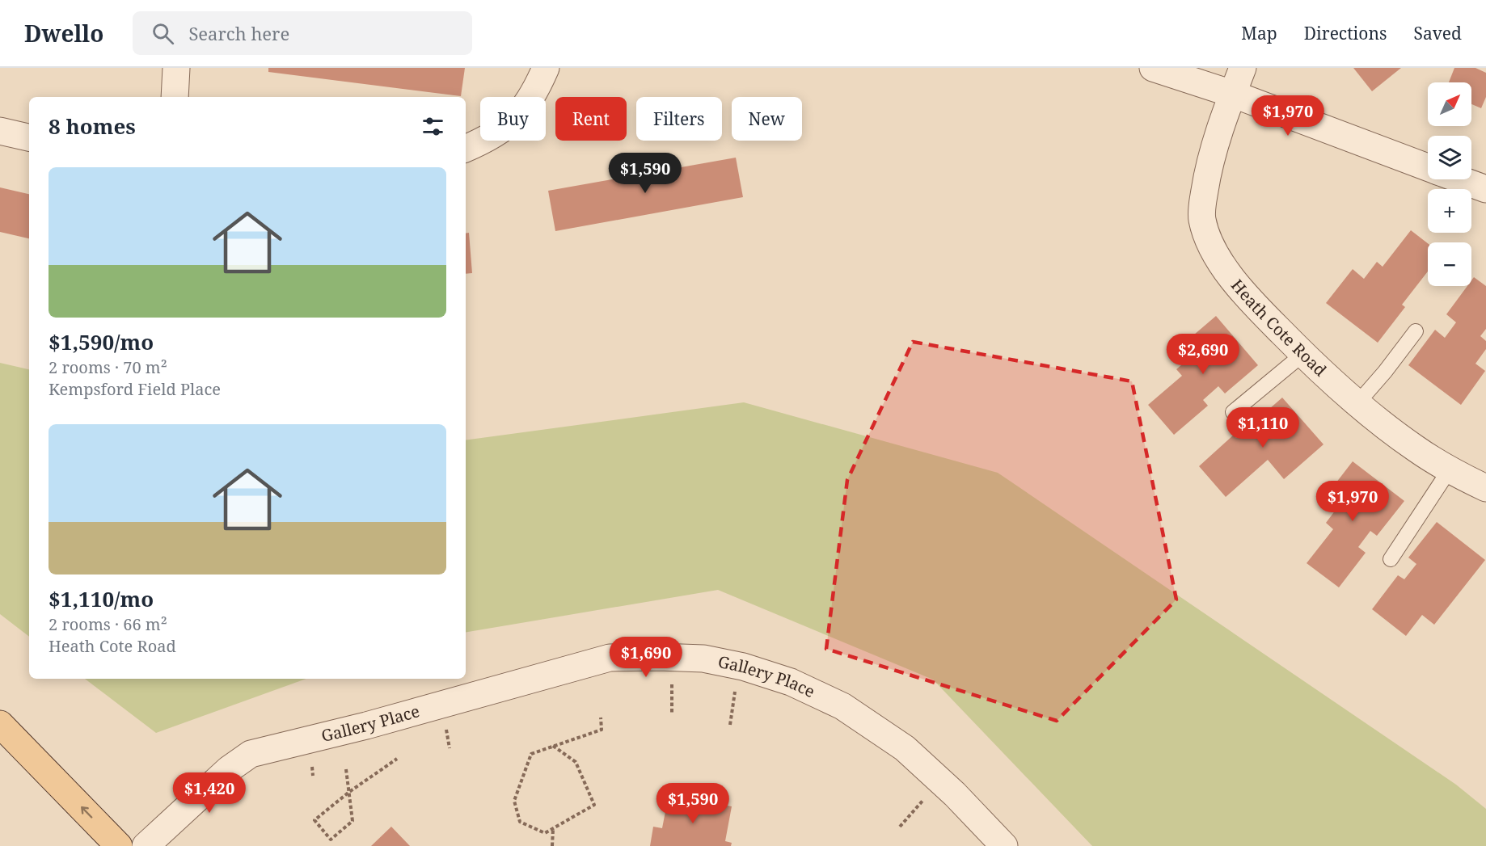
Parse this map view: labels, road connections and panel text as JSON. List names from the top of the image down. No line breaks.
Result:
{"streets":{"street":["Heath Cote Road","Gallery Place"]},"north":"top right","page":{"header":"Dwello","search":"Search here","nav":["Map","Directions","Saved"],"map_buttons":["+","−"],"price":["$1,970","$1,590","$2,690","$1,110","$1,970","$1,690","$1,420","$1,590"],"chip":["Buy","Rent","Filters","New"],"heading":"8 homes","list":[{"name":"$1,590/mo","note":"2 rooms · 70 m² · Kempsford Field Place"},{"name":"$1,110/mo","note":"2 rooms · 66 m² · Heath Cote Road"}]}}
